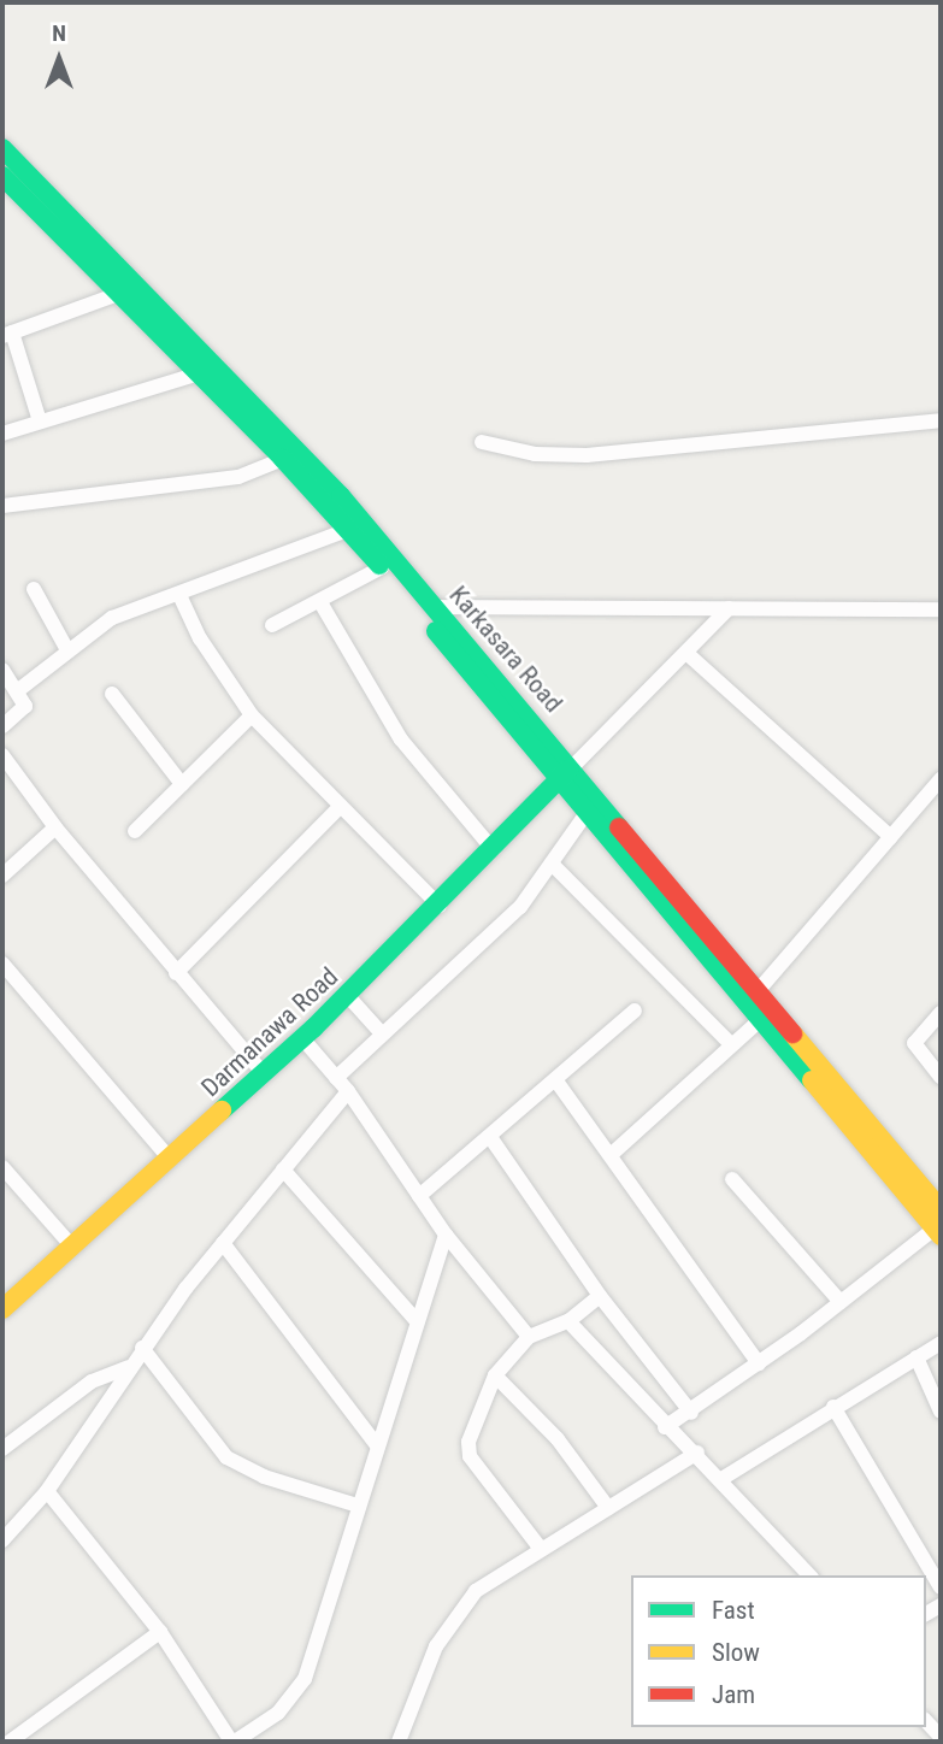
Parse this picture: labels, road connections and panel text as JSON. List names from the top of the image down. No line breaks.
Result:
{"streets":{"main road":["Karkasara Road","Darmanawa Road"]},"crossings":[["Karkasara Road","Darmanawa Road"]],"legend":["Fast","Slow","Jam"],"north":"top"}
